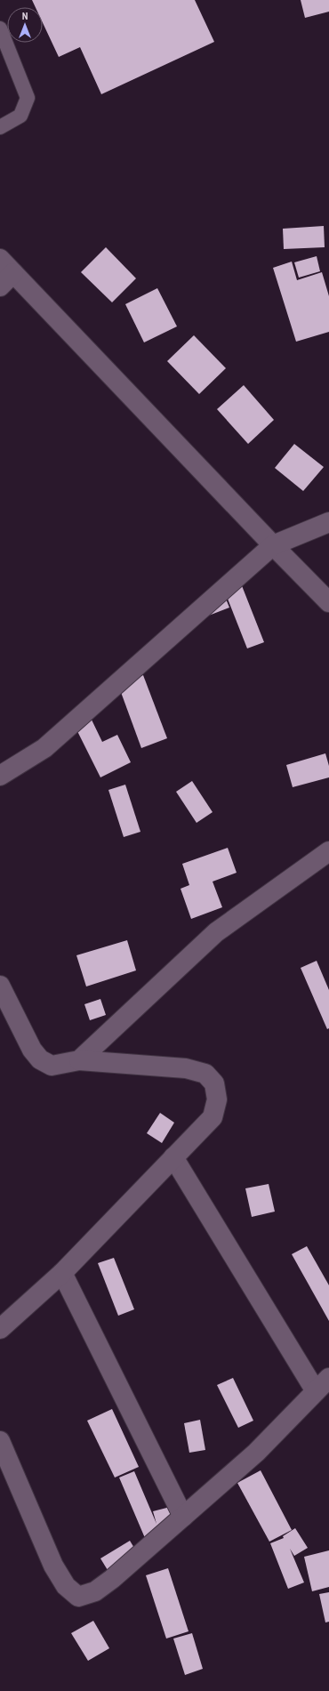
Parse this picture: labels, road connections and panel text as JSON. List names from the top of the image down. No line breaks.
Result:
{"north":"top"}
